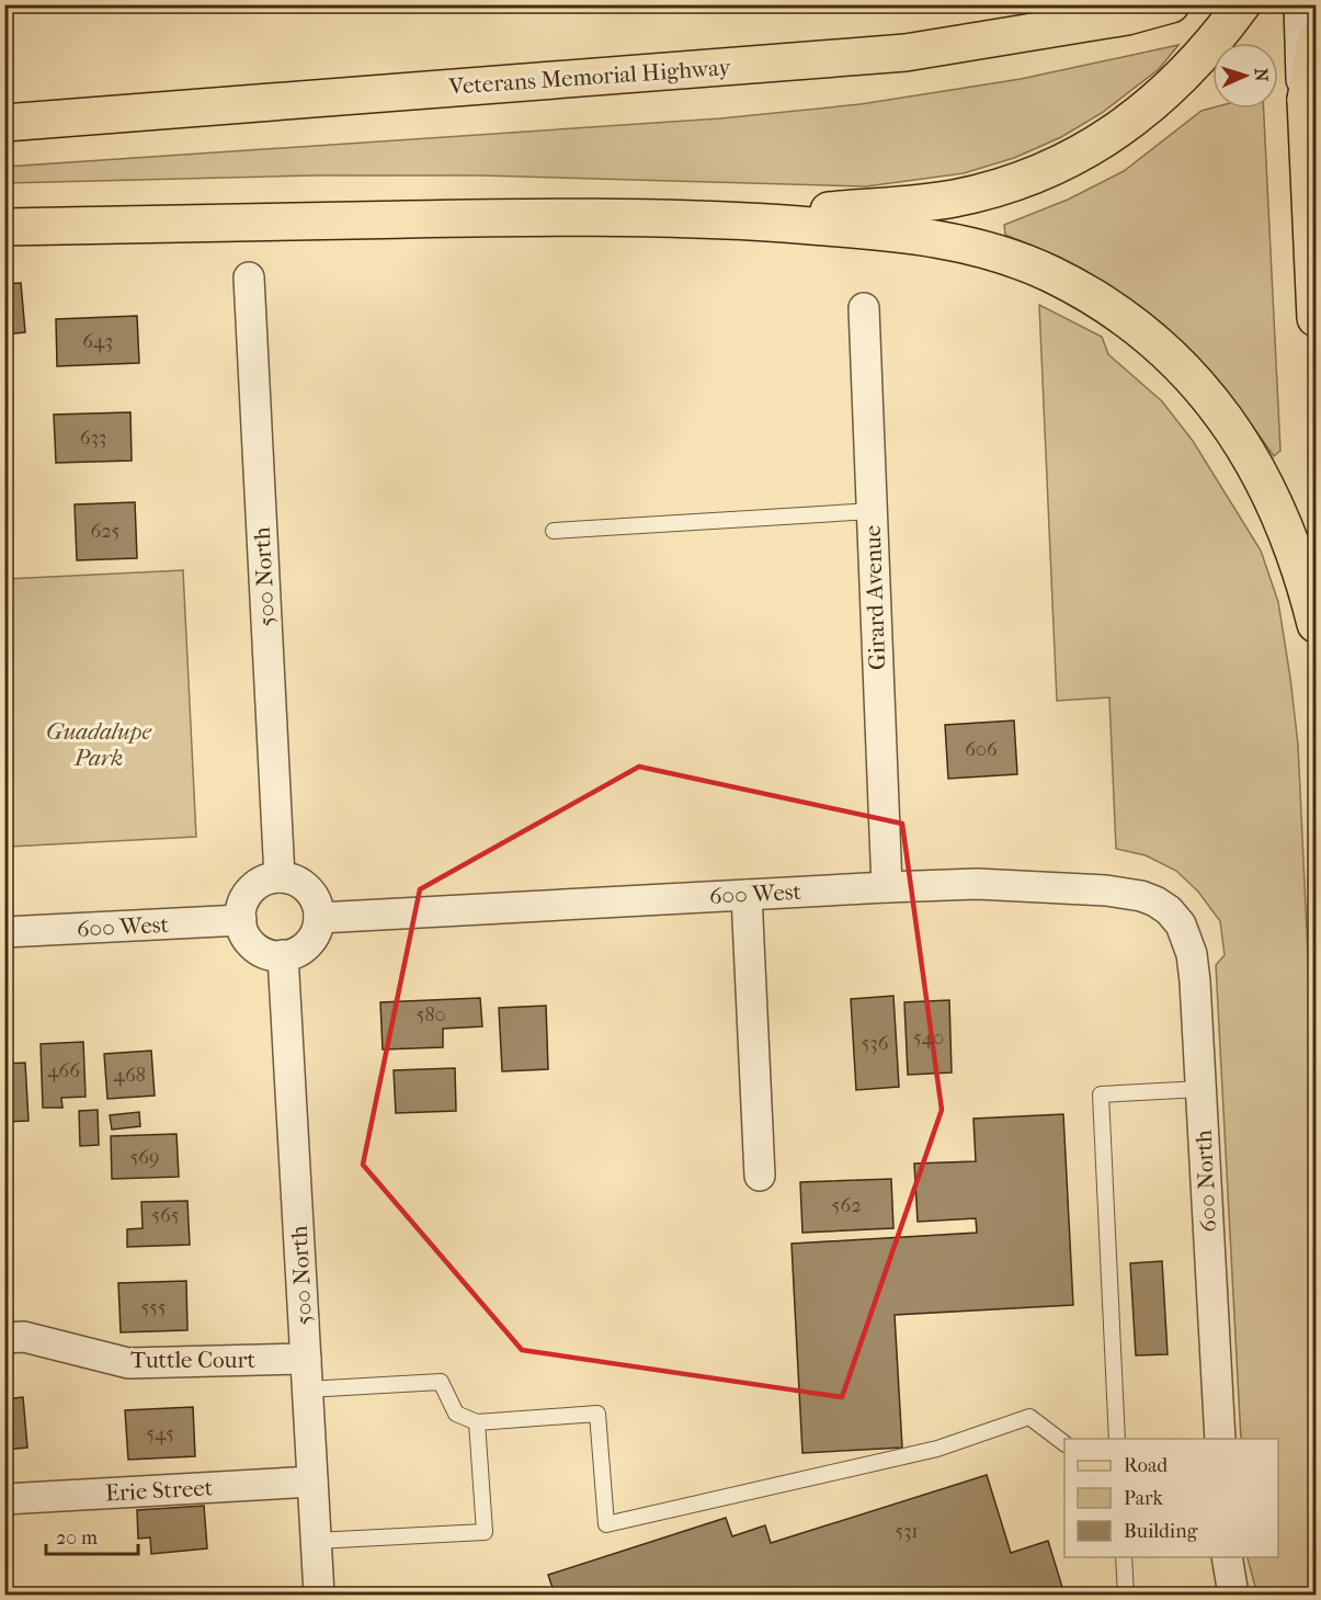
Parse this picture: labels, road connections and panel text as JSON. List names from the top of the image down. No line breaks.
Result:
{"streets":{"main road":["Veterans Memorial Highway"],"street":["500 North","Girard Avenue","600 West","600 North","Tuttle Court","Erie Street"]},"crossings":[["500 North","600 West"],["500 North","Tuttle Court"],["500 North","Erie Street"],["Girard Avenue","600 West"],["600 West","600 North"]],"parks":["Guadalupe Park"],"house_numbers":["643","633","625","606","580","540","536","466","468","569","562","565","555","545","531"],"legend":["Road","Park","Building"],"scale_bar":"20 m","north":"right"}
